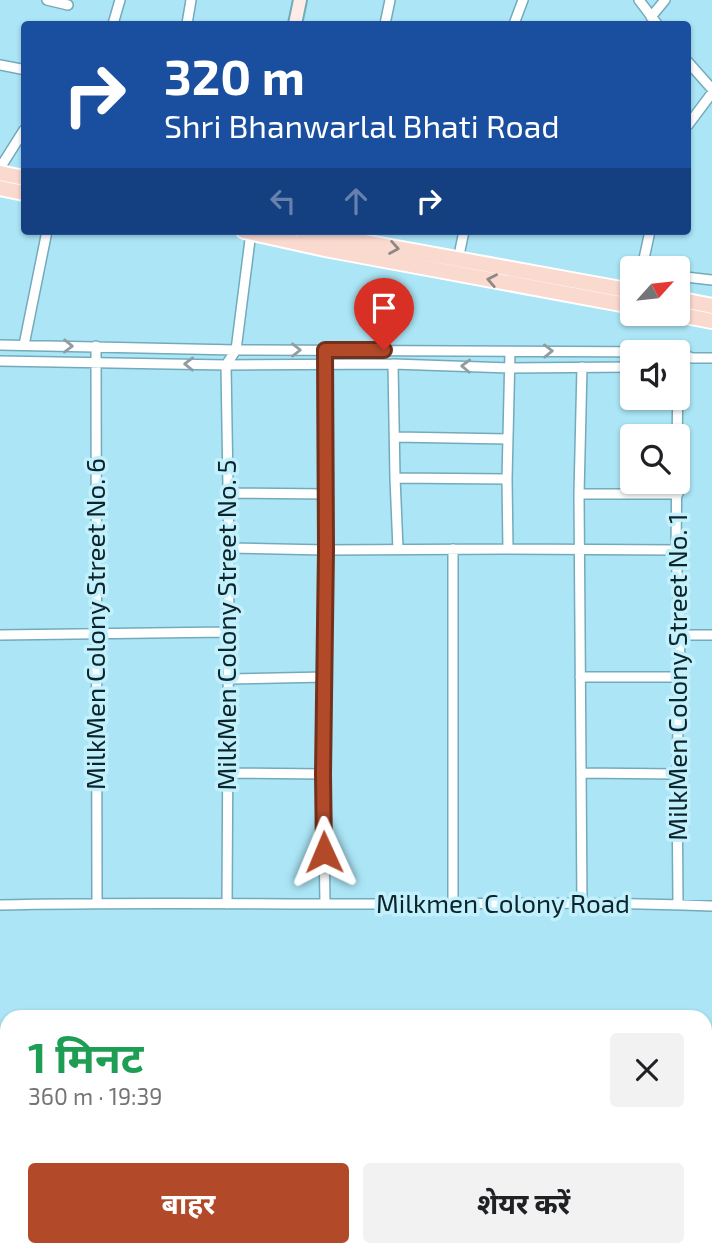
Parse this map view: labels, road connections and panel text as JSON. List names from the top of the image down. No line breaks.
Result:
{"streets":{"street":["MilkMen Colony Street No. 6","MilkMen Colony Street No. 5","MilkMen Colony Street No. 1","Milkmen Colony Road"]},"crossings":[["MilkMen Colony Street No. 6","Milkmen Colony Road"],["MilkMen Colony Street No. 5","Milkmen Colony Road"],["MilkMen Colony Street No. 1","Milkmen Colony Road"]],"north":"top right","page":{"turn":["320 m","Shri Bhanwarlal Bhati Road"],"heading":["1 मिनट","360 m · 19:39"],"buttons":["बाहर","शेयर करें"]}}
